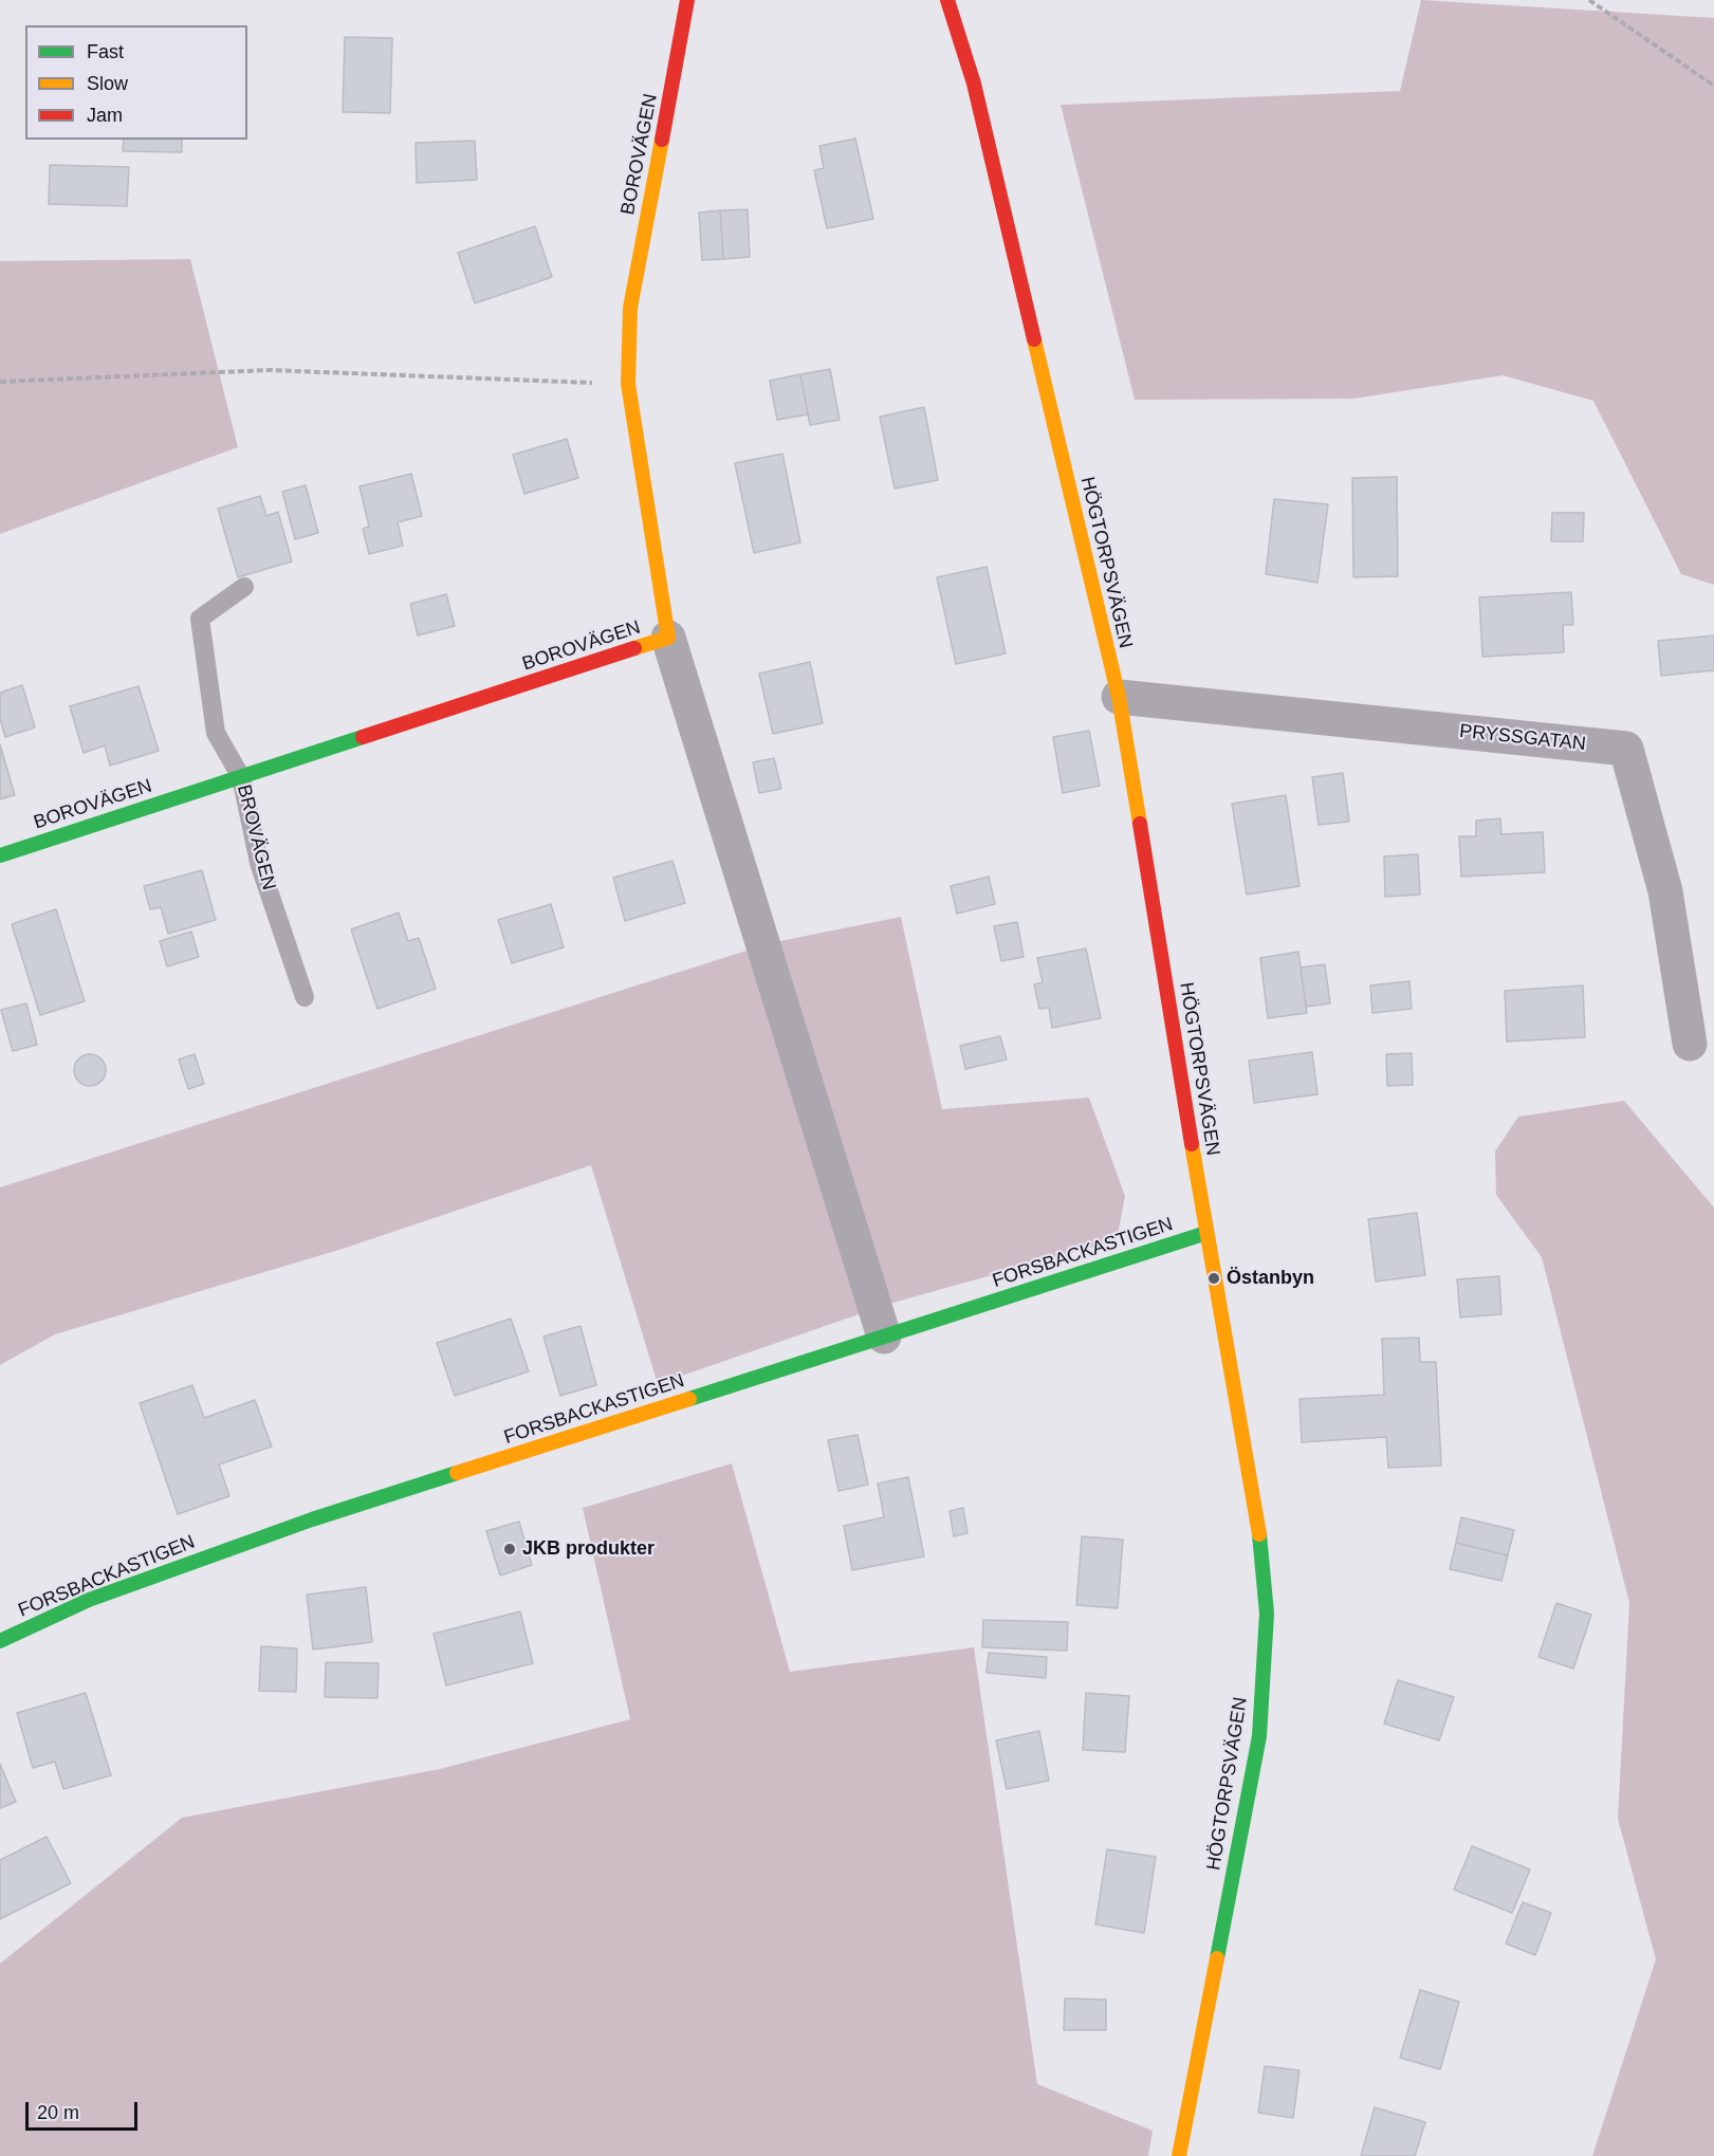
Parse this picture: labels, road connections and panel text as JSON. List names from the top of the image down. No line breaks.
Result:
{"streets":{"street":["BOROVÄGEN","HÖGTORPSVÄGEN","PRYSSGATAN","FORSBACKASTIGEN"],"lane":["BROVÄGEN"]},"crossings":[["BOROVÄGEN","BROVÄGEN"],["HÖGTORPSVÄGEN","PRYSSGATAN"],["HÖGTORPSVÄGEN","FORSBACKASTIGEN"]],"places":["Östanbyn","JKB produkter"],"legend":["Fast","Slow","Jam"],"scale_bar":"20 m"}
